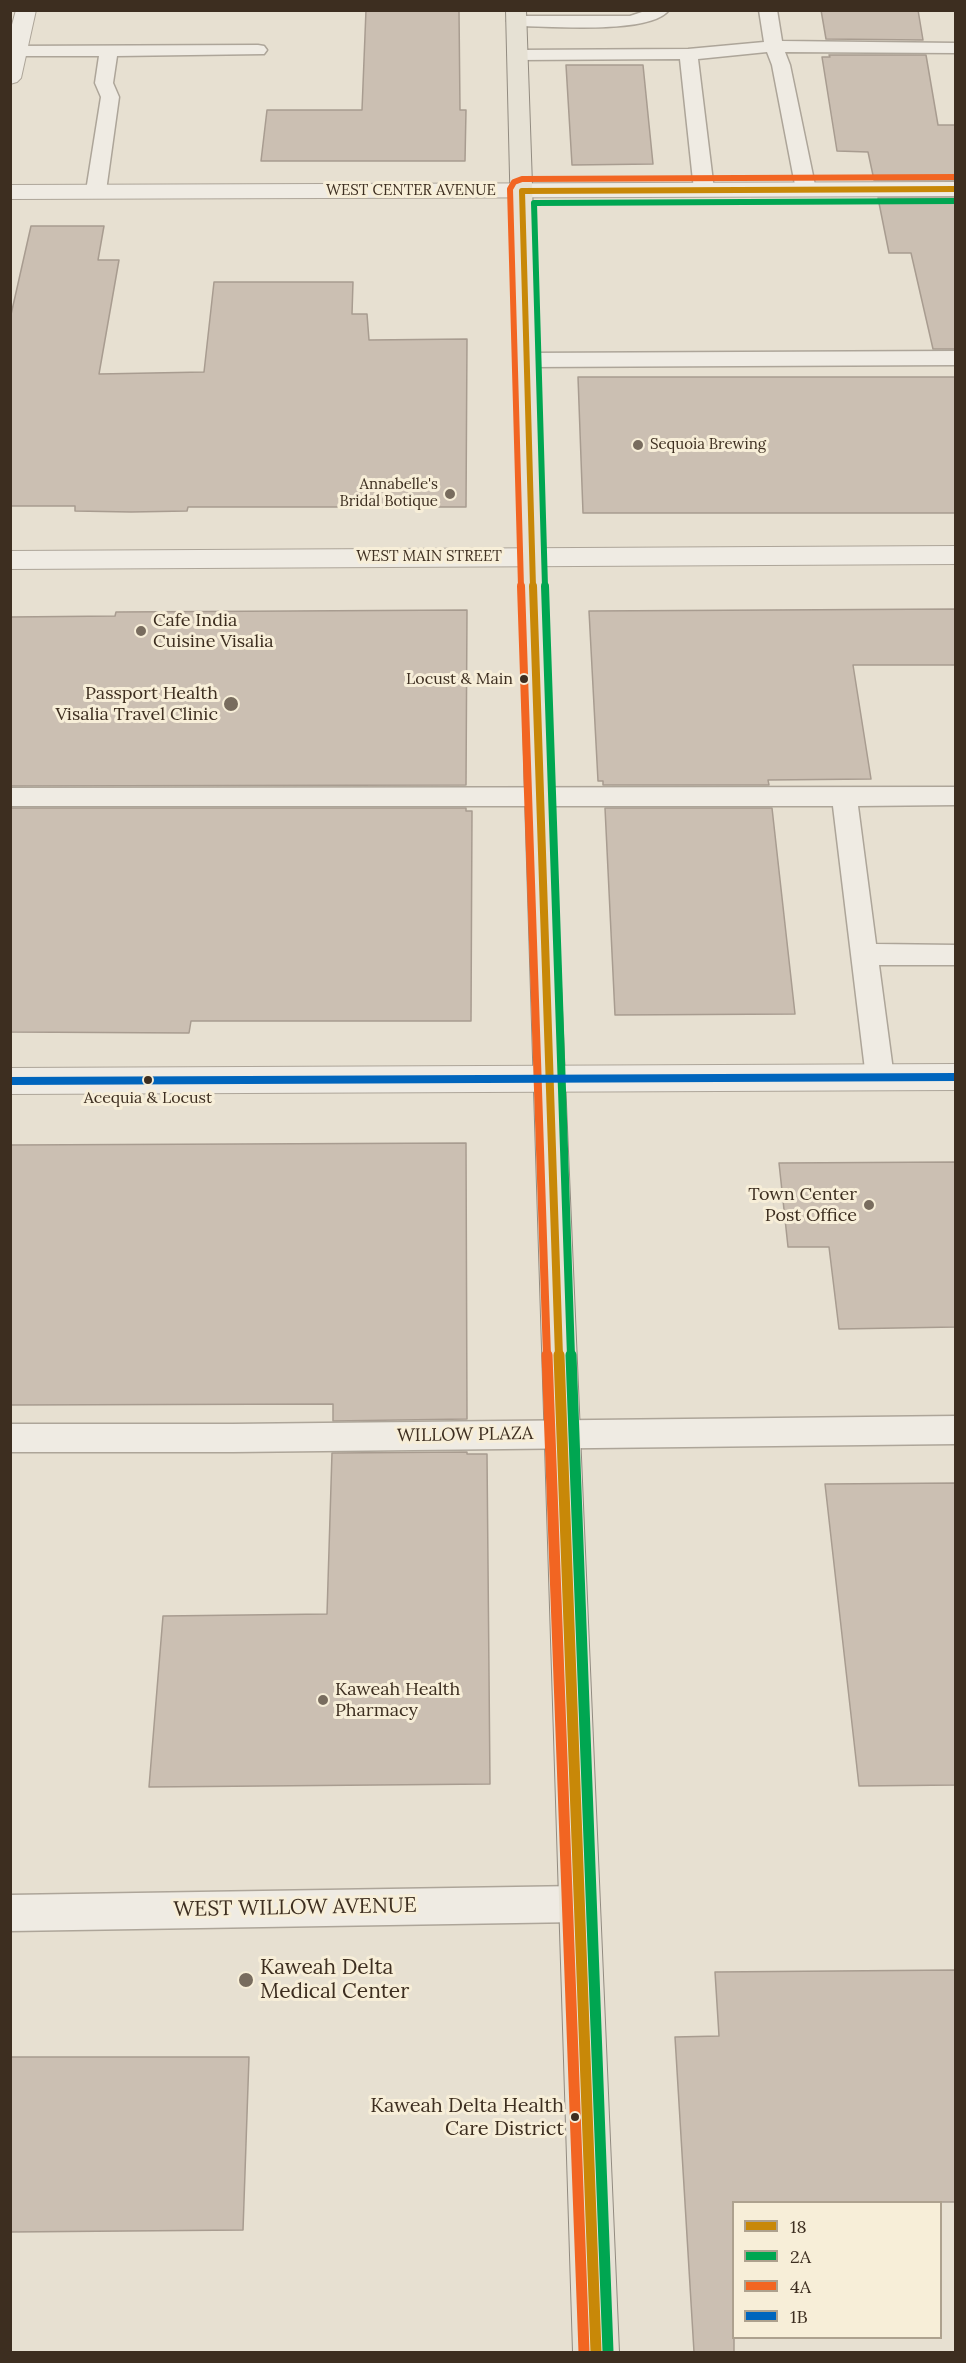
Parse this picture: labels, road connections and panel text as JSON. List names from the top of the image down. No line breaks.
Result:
{"streets":{"street":["WEST CENTER AVENUE","WEST MAIN STREET"],"lane":["WILLOW PLAZA","WEST WILLOW AVENUE"]},"places":["Sequoia Brewing","Annabelle's Bridal Botique","Cafe India Cuisine Visalia","Locust & Main","Passport Health Visalia Travel Clinic","Acequia & Locust","Town Center Post Office","Kaweah Health Pharmacy","Kaweah Delta Medical Center","Kaweah Delta Health Care District"],"lines":["transit line 4A","transit line 18","transit line 2A","transit line 1B"],"legend":["18","2A","4A","1B"]}
